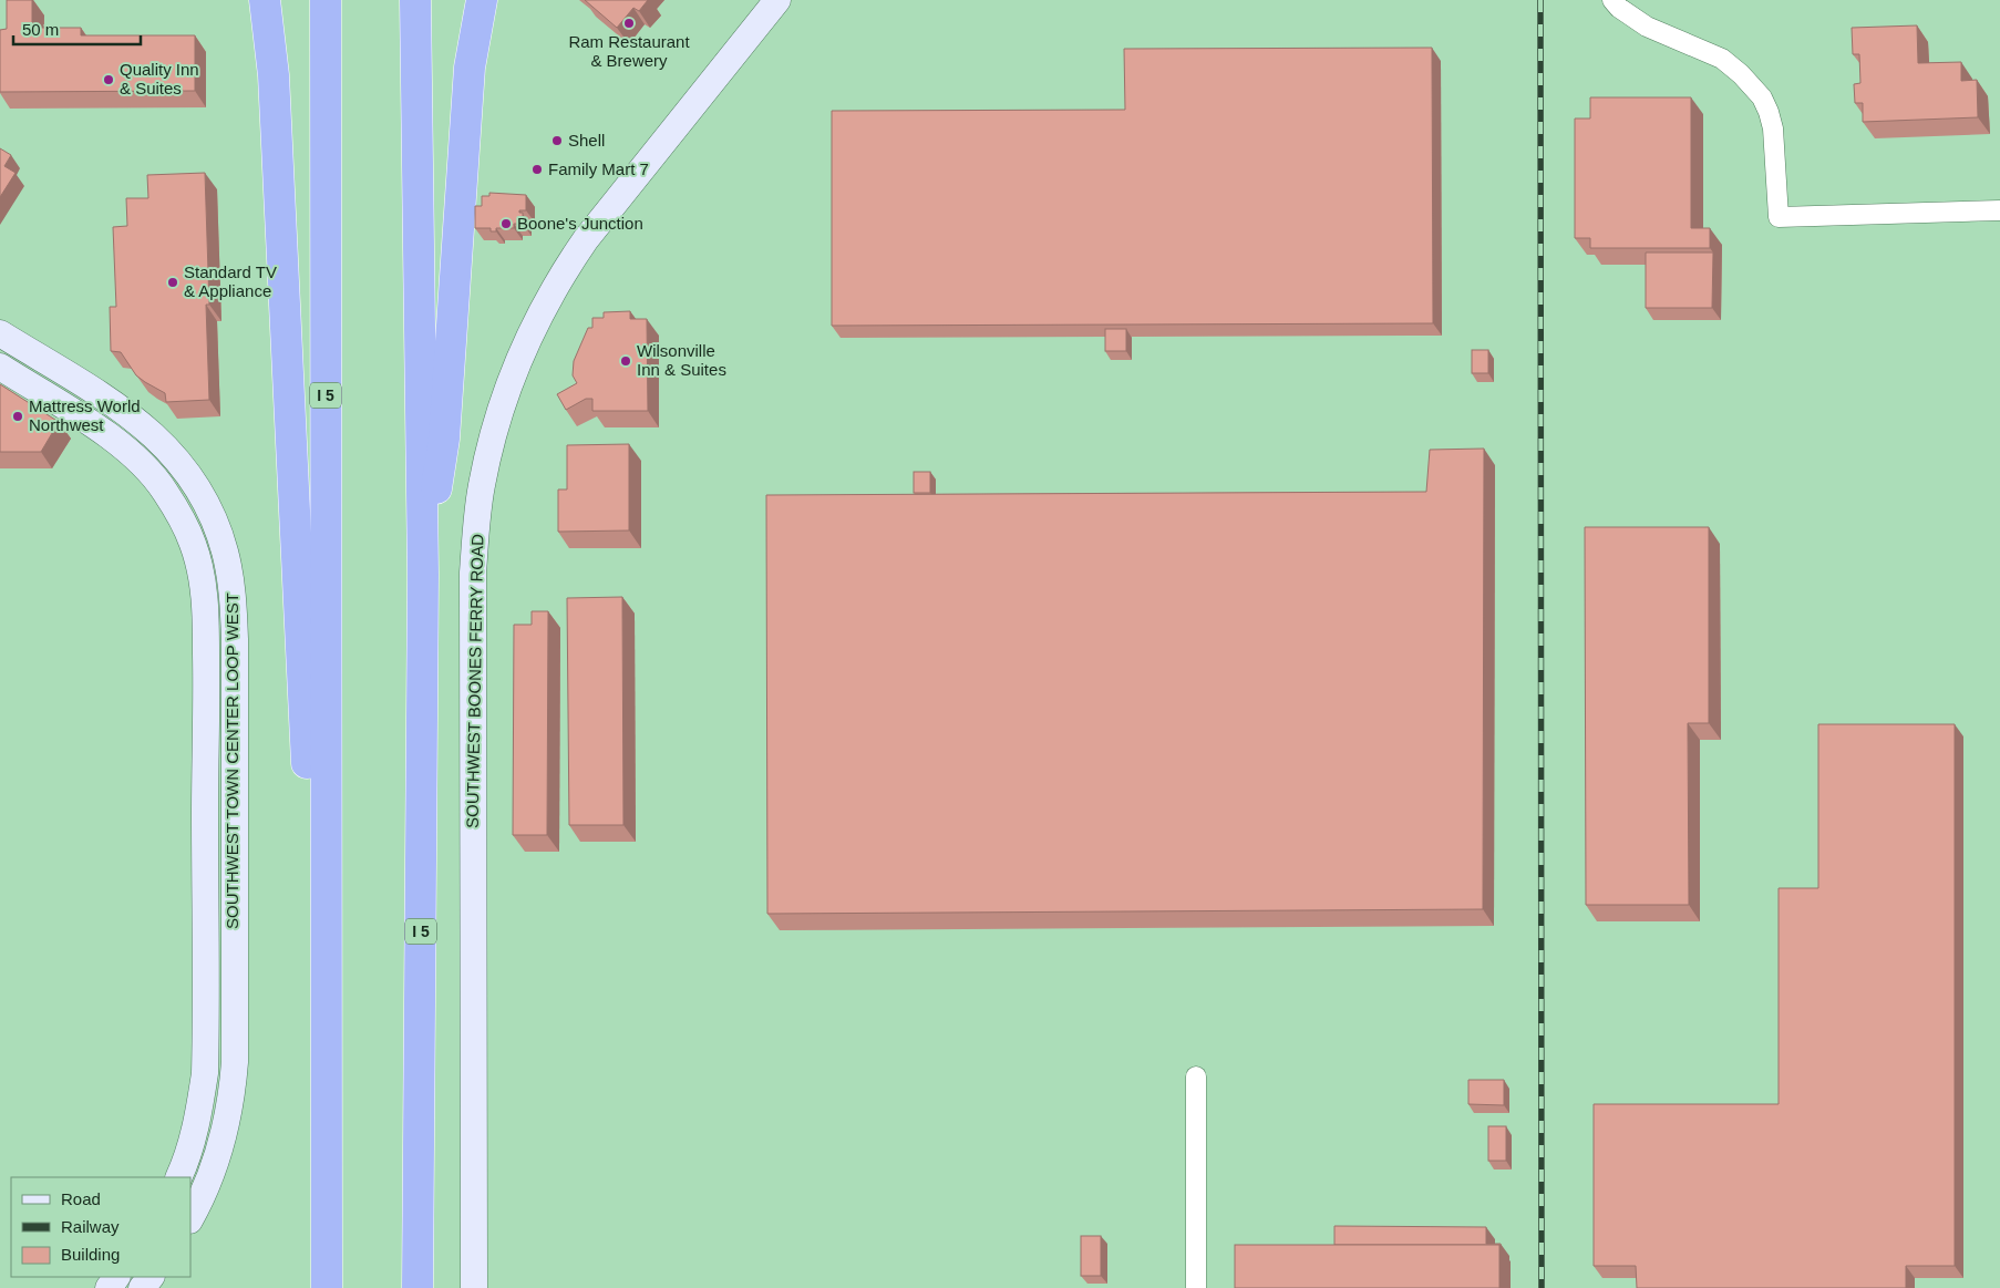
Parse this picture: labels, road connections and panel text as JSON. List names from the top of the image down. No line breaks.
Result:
{"streets":{"highway":["I 5"],"main road":["SOUTHWEST BOONES FERRY ROAD","SOUTHWEST TOWN CENTER LOOP WEST"]},"places":["Ram Restaurant & Brewery","Quality Inn & Suites","Shell","Family Mart 7","Boone's Junction","Standard TV & Appliance","Wilsonville Inn & Suites","Mattress World Northwest"],"legend":["Road","Railway","Building"],"scale_bar":"50 m"}
